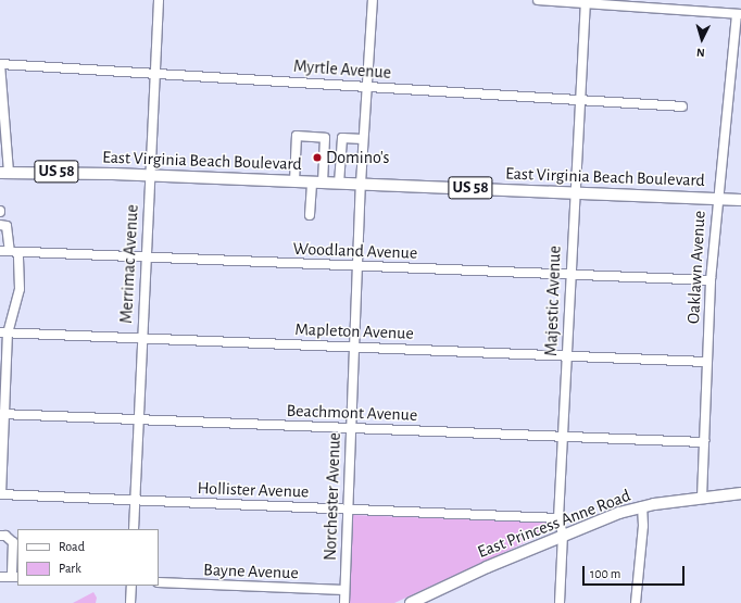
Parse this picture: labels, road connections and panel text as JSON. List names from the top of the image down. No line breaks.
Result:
{"streets":{"main road":["East Virginia Beach Boulevard","US 58","East Princess Anne Road"],"street":["Myrtle Avenue","Woodland Avenue","Merrimac Avenue","Oaklawn Avenue","Majestic Avenue","Mapleton Avenue","Beachmont Avenue","Hollister Avenue","Norchester Avenue","Bayne Avenue"]},"crossings":[["Myrtle Avenue","Merrimac Avenue"],["Myrtle Avenue","Majestic Avenue"],["Myrtle Avenue","Norchester Avenue"],["East Virginia Beach Boulevard","Merrimac Avenue"],["East Virginia Beach Boulevard","Oaklawn Avenue"],["East Virginia Beach Boulevard","Majestic Avenue"],["East Virginia Beach Boulevard","Norchester Avenue"],["Woodland Avenue","Merrimac Avenue"],["Woodland Avenue","Oaklawn Avenue"],["Woodland Avenue","Majestic Avenue"],["Woodland Avenue","Norchester Avenue"],["Merrimac Avenue","Mapleton Avenue"],["Merrimac Avenue","Beachmont Avenue"],["Merrimac Avenue","Hollister Avenue"],["Oaklawn Avenue","Mapleton Avenue"],["Oaklawn Avenue","Beachmont Avenue"],["Oaklawn Avenue","East Princess Anne Road"],["Majestic Avenue","Mapleton Avenue"],["Majestic Avenue","Beachmont Avenue"],["Majestic Avenue","Hollister Avenue"],["Majestic Avenue","East Princess Anne Road"],["Mapleton Avenue","Norchester Avenue"],["Beachmont Avenue","Norchester Avenue"],["Hollister Avenue","Norchester Avenue"],["Norchester Avenue","Bayne Avenue"]],"places":["Domino's"],"legend":["Road","Park"],"scale_bar":"100 m","north":"bottom"}
